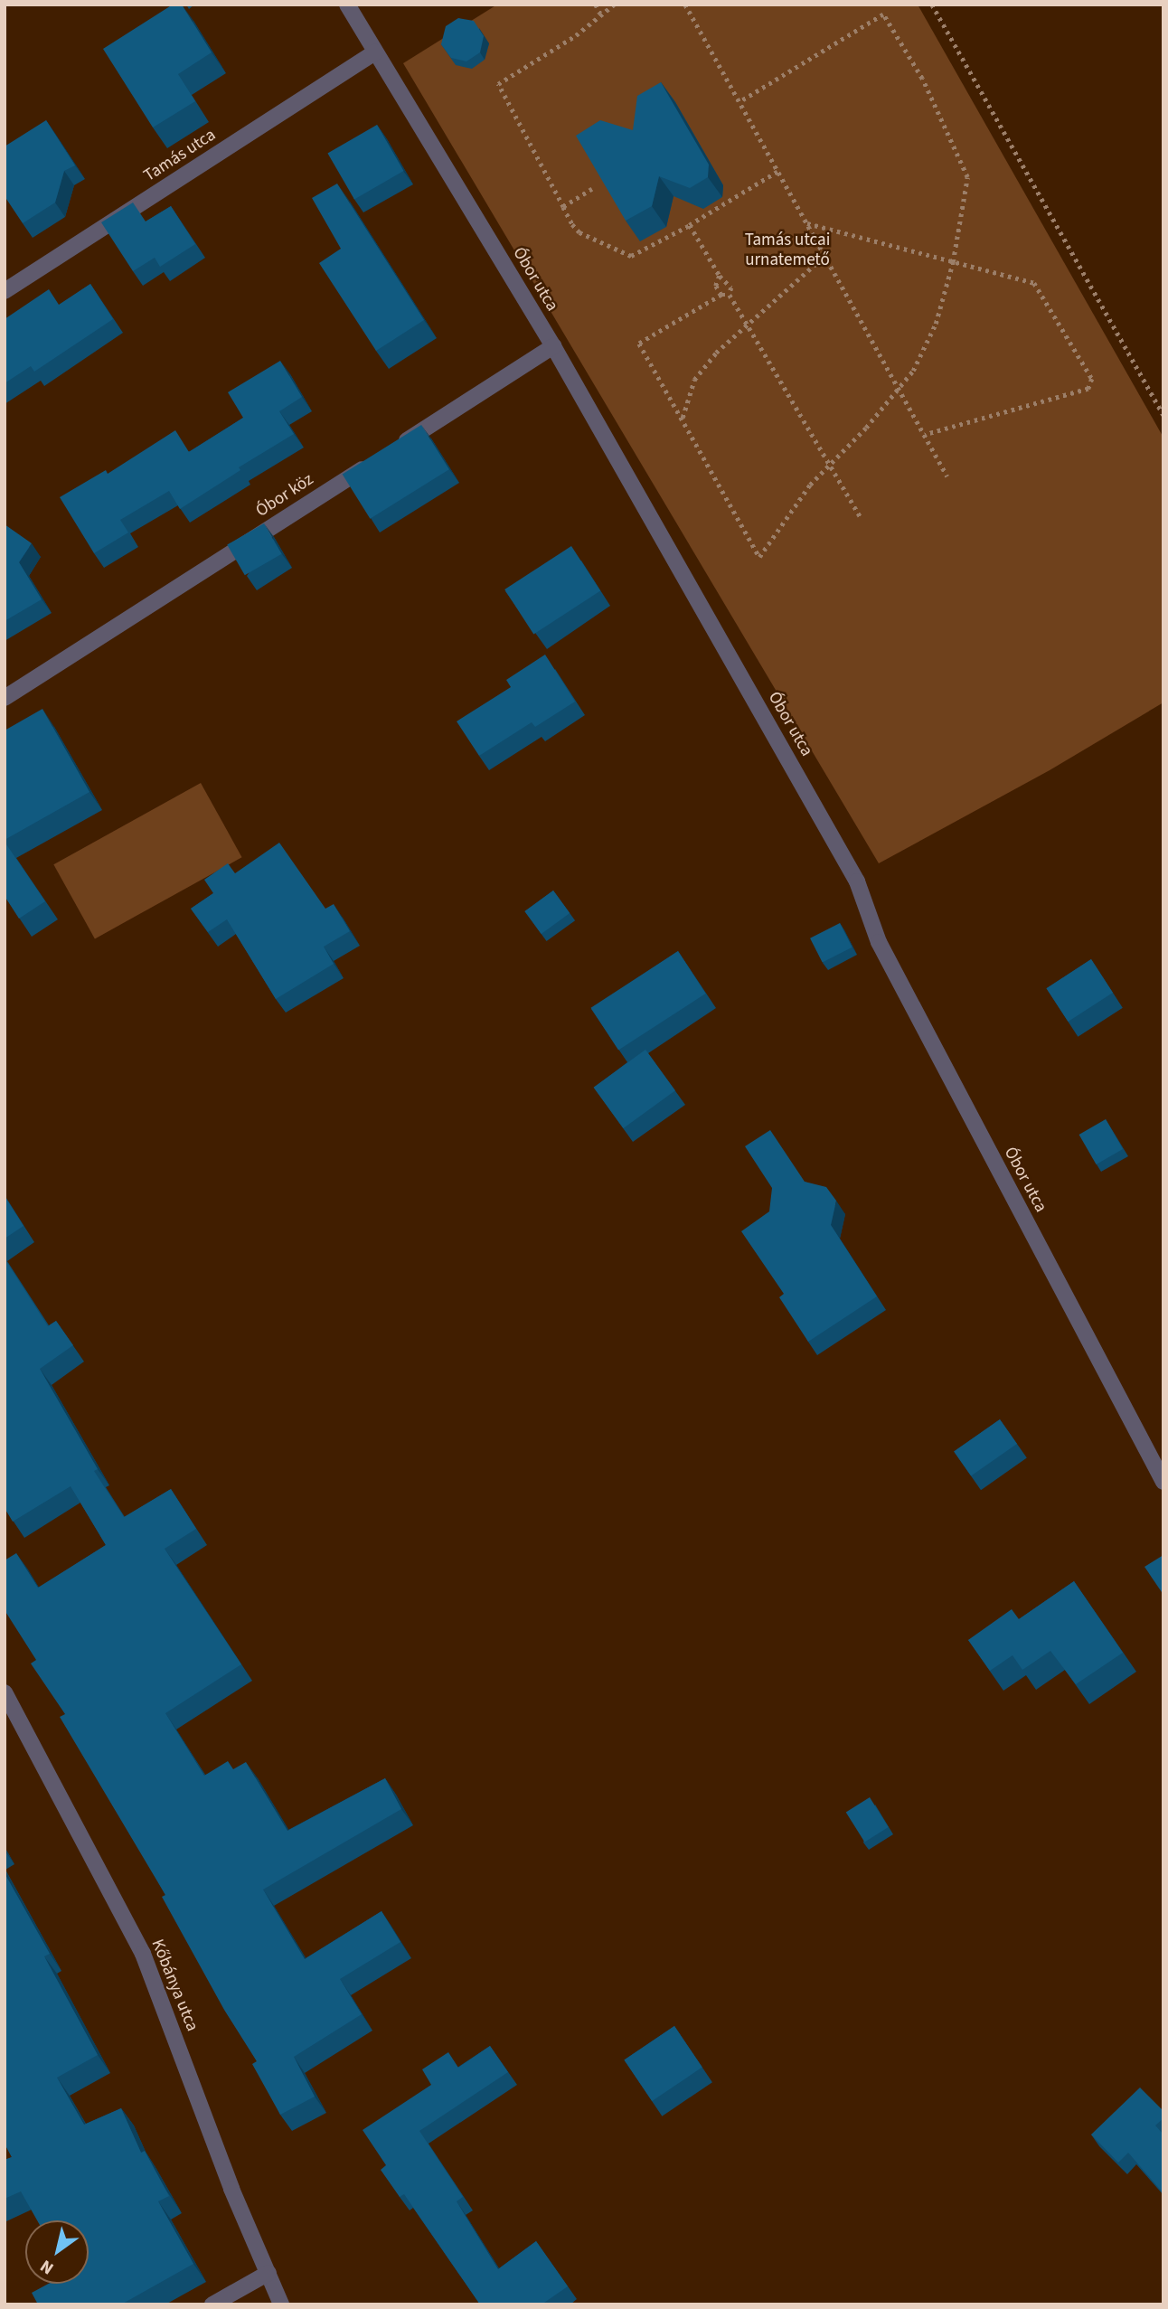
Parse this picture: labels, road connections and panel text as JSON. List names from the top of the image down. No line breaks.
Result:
{"streets":{"street":["Tamás utca","Óbor utca","Óbor köz","Kőbánya utca"]},"crossings":[["Tamás utca","Óbor utca"]],"parks":["Tamás utcai urnatemető"],"north":"bottom left"}
